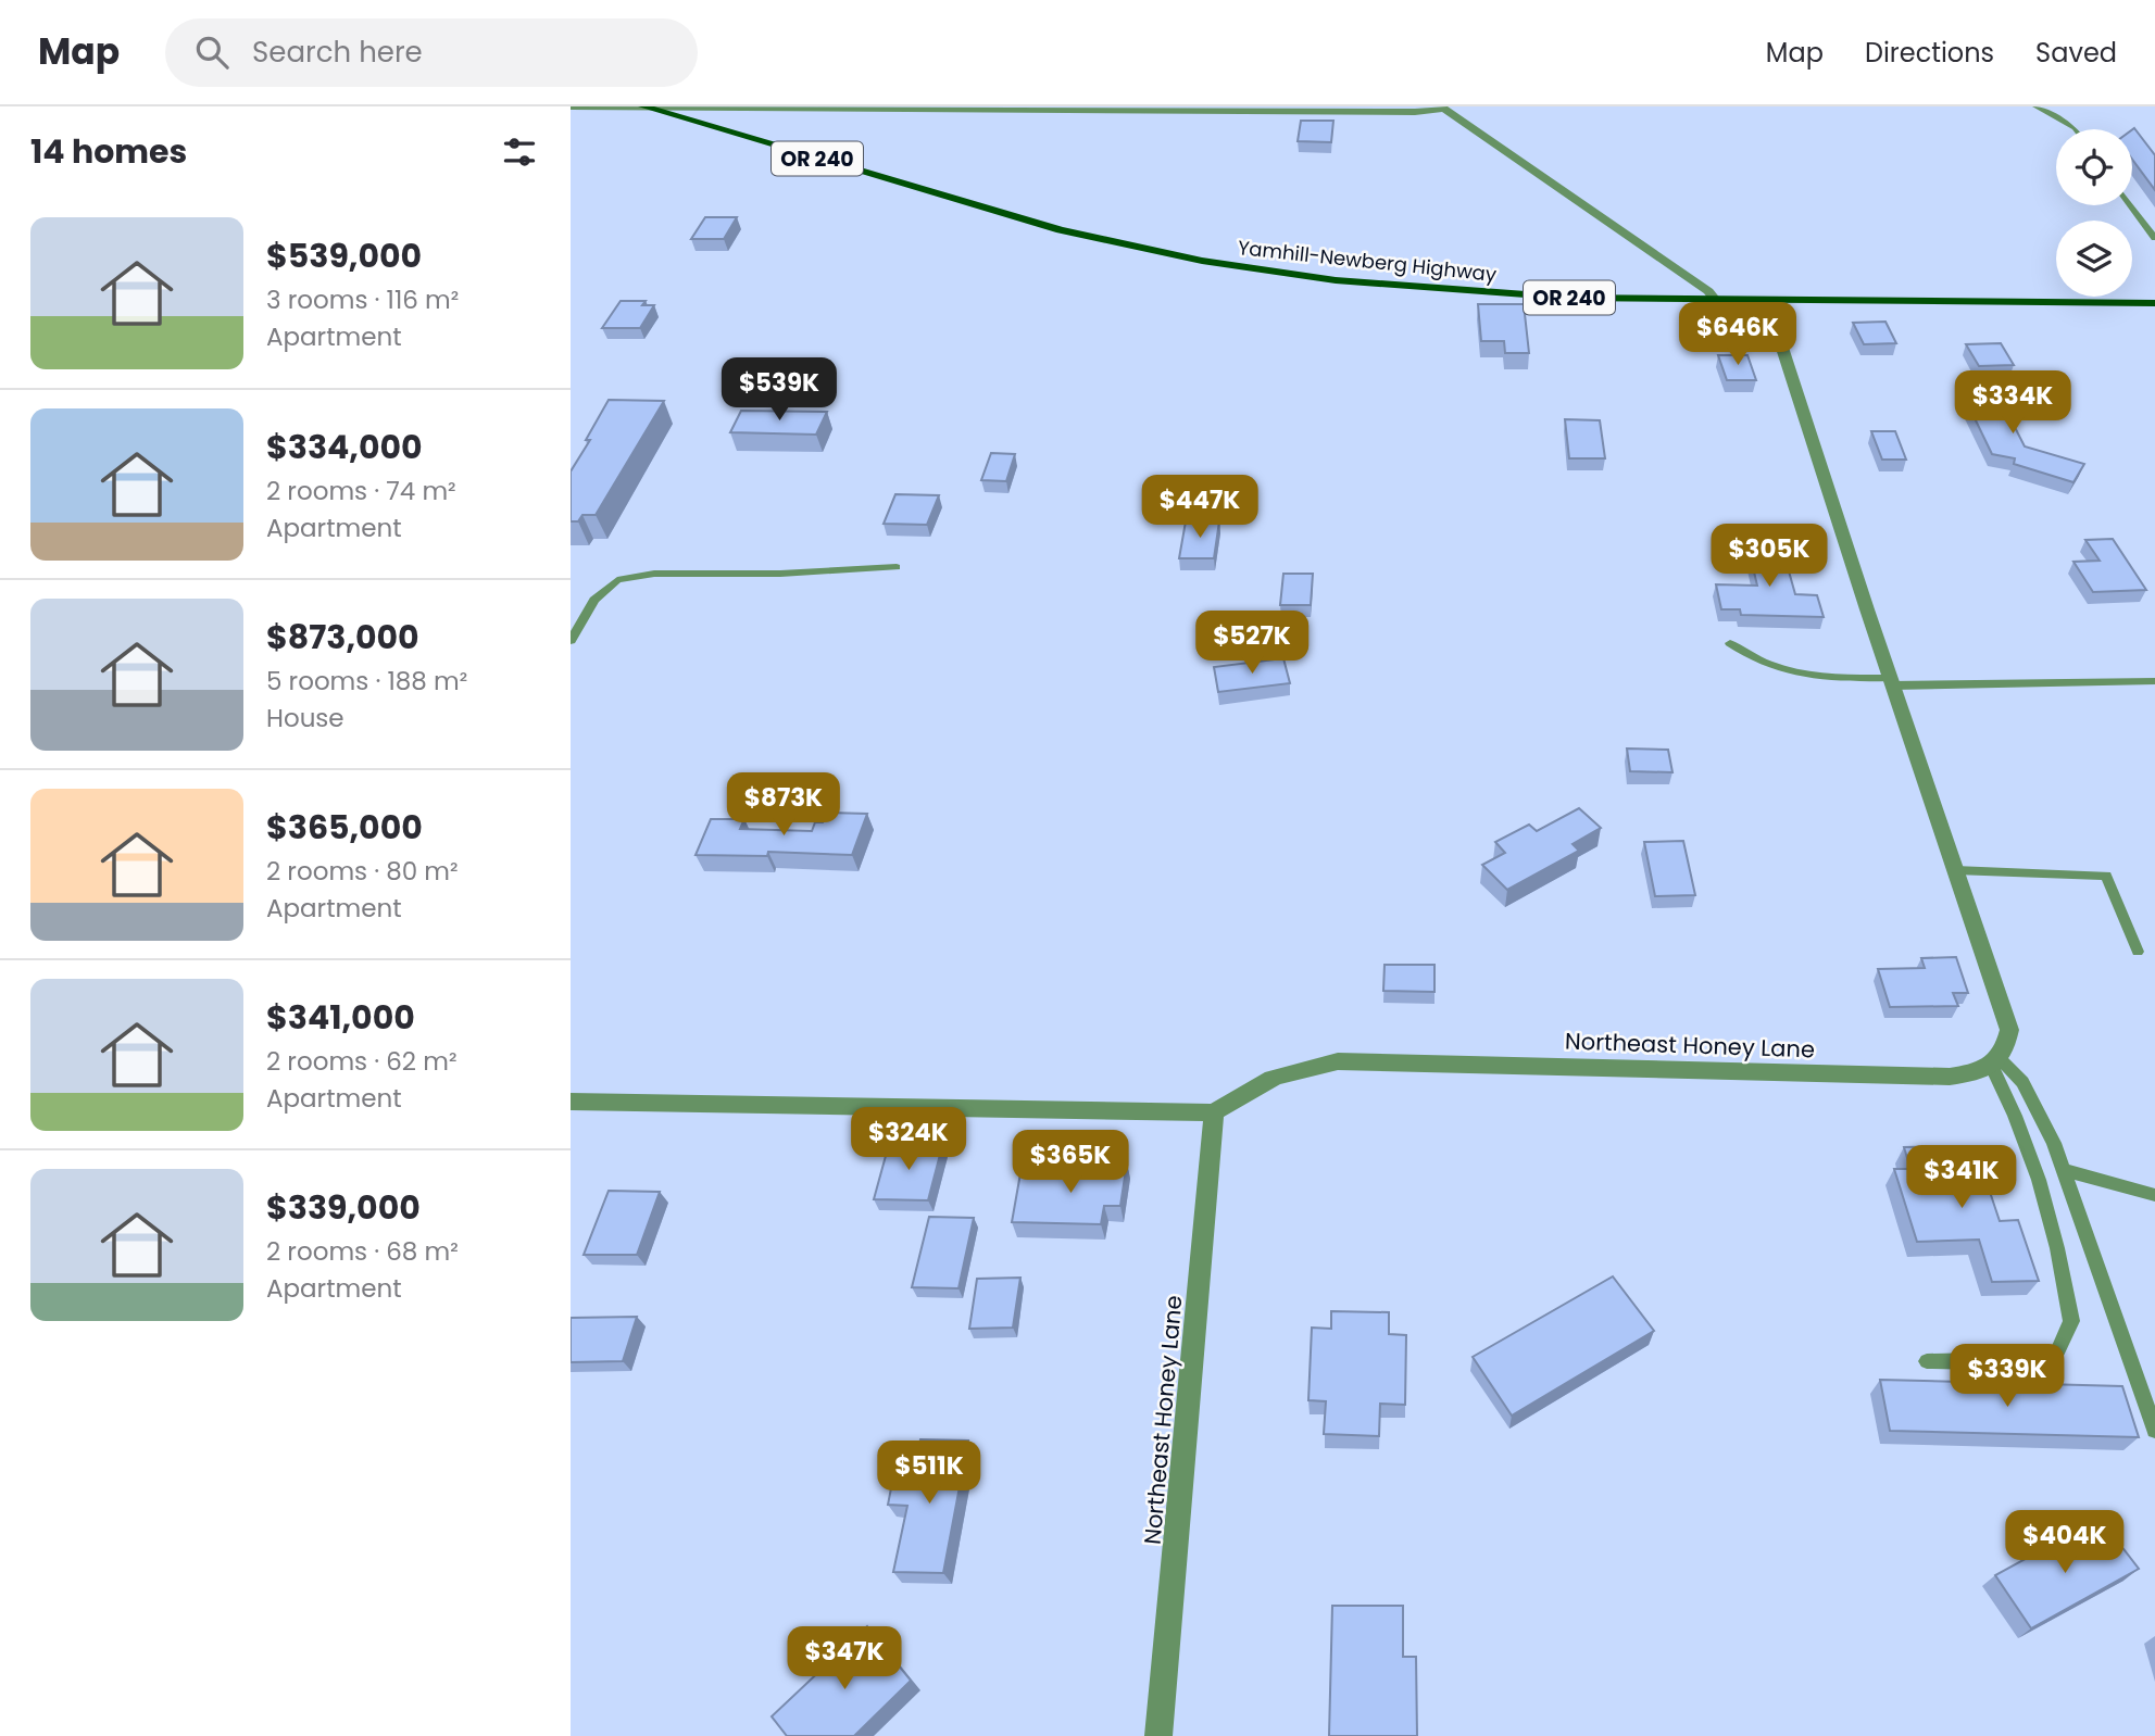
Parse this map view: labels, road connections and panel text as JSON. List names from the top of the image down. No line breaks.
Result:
{"streets":{"main road":["OR 240","Yamhill-Newberg Highway"],"street":["Northeast Honey Lane"]},"page":{"header":"Map","search":"Search here","nav":["Map","Directions","Saved"],"heading":"14 homes","list":[{"name":"$539,000","note":"3 rooms · 116 m² · Apartment"},{"name":"$334,000","note":"2 rooms · 74 m² · Apartment"},{"name":"$873,000","note":"5 rooms · 188 m² · House"},{"name":"$365,000","note":"2 rooms · 80 m² · Apartment"},{"name":"$341,000","note":"2 rooms · 62 m² · Apartment"},{"name":"$339,000","note":"2 rooms · 68 m² · Apartment"}],"price":["$646K","$539K","$334K","$447K","$305K","$527K","$873K","$324K","$365K","$341K","$339K","$511K","$404K","$347K"]}}
